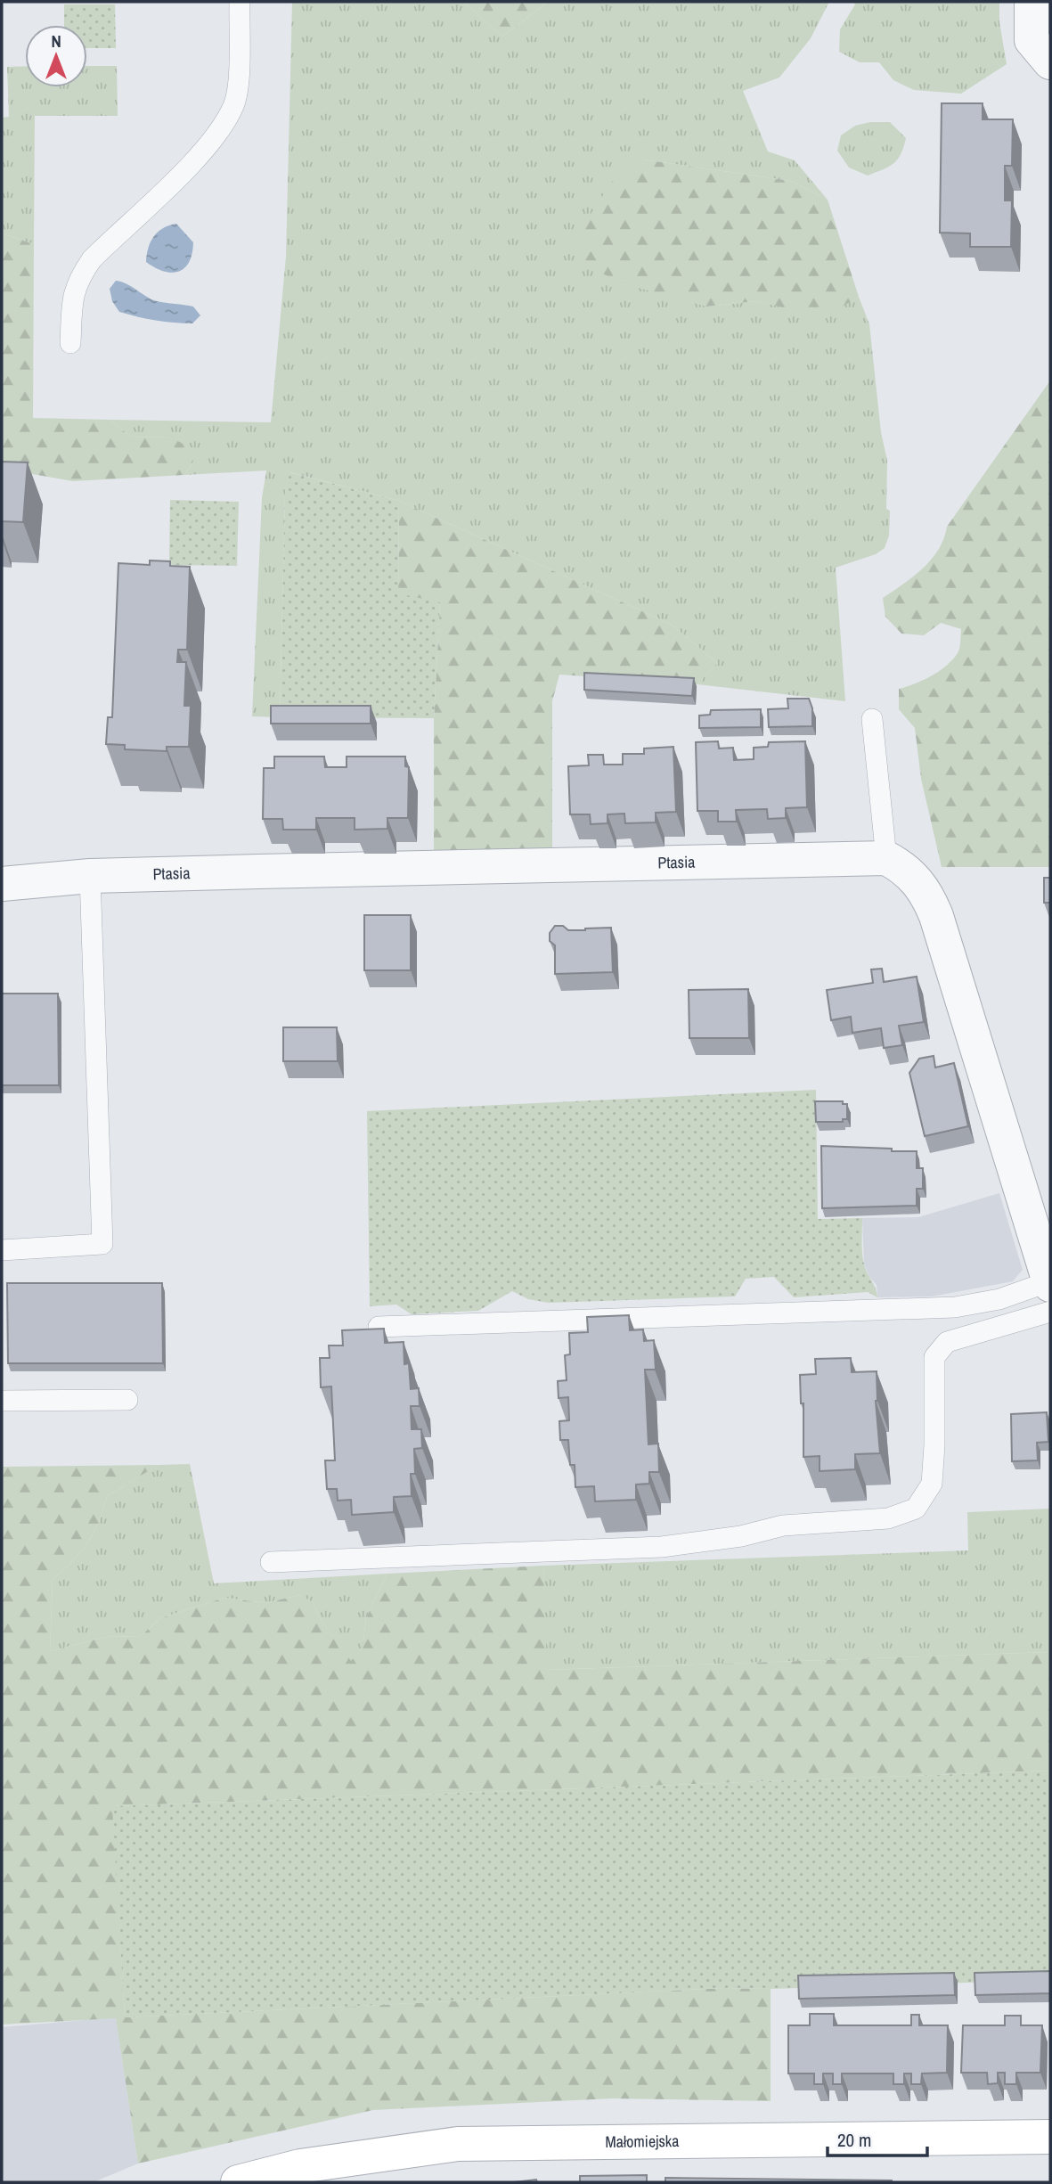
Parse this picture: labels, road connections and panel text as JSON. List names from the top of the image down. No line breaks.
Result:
{"streets":{"main road":["Małomiejska"],"street":["Ptasia"]},"scale_bar":"20 m","north":"top"}
